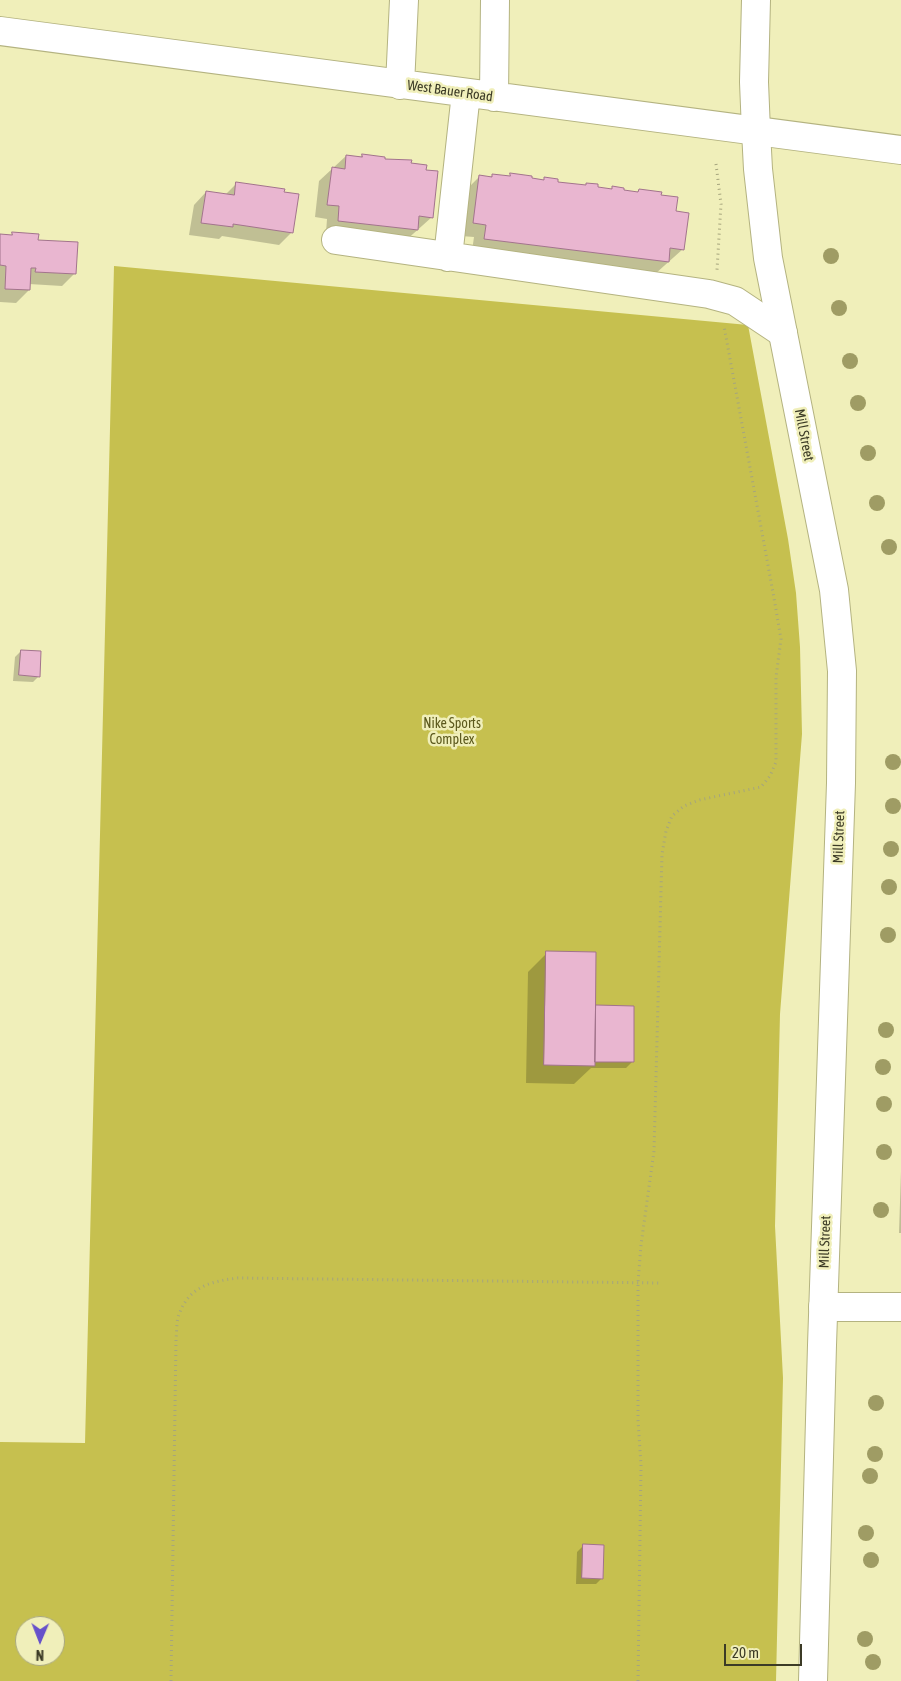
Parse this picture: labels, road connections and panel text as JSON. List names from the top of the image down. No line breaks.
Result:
{"streets":{"main road":["West Bauer Road","Mill Street"]},"crossings":[["West Bauer Road","Mill Street"]],"parks":["Nike Sports Complex"],"scale_bar":"20 m","north":"bottom"}
